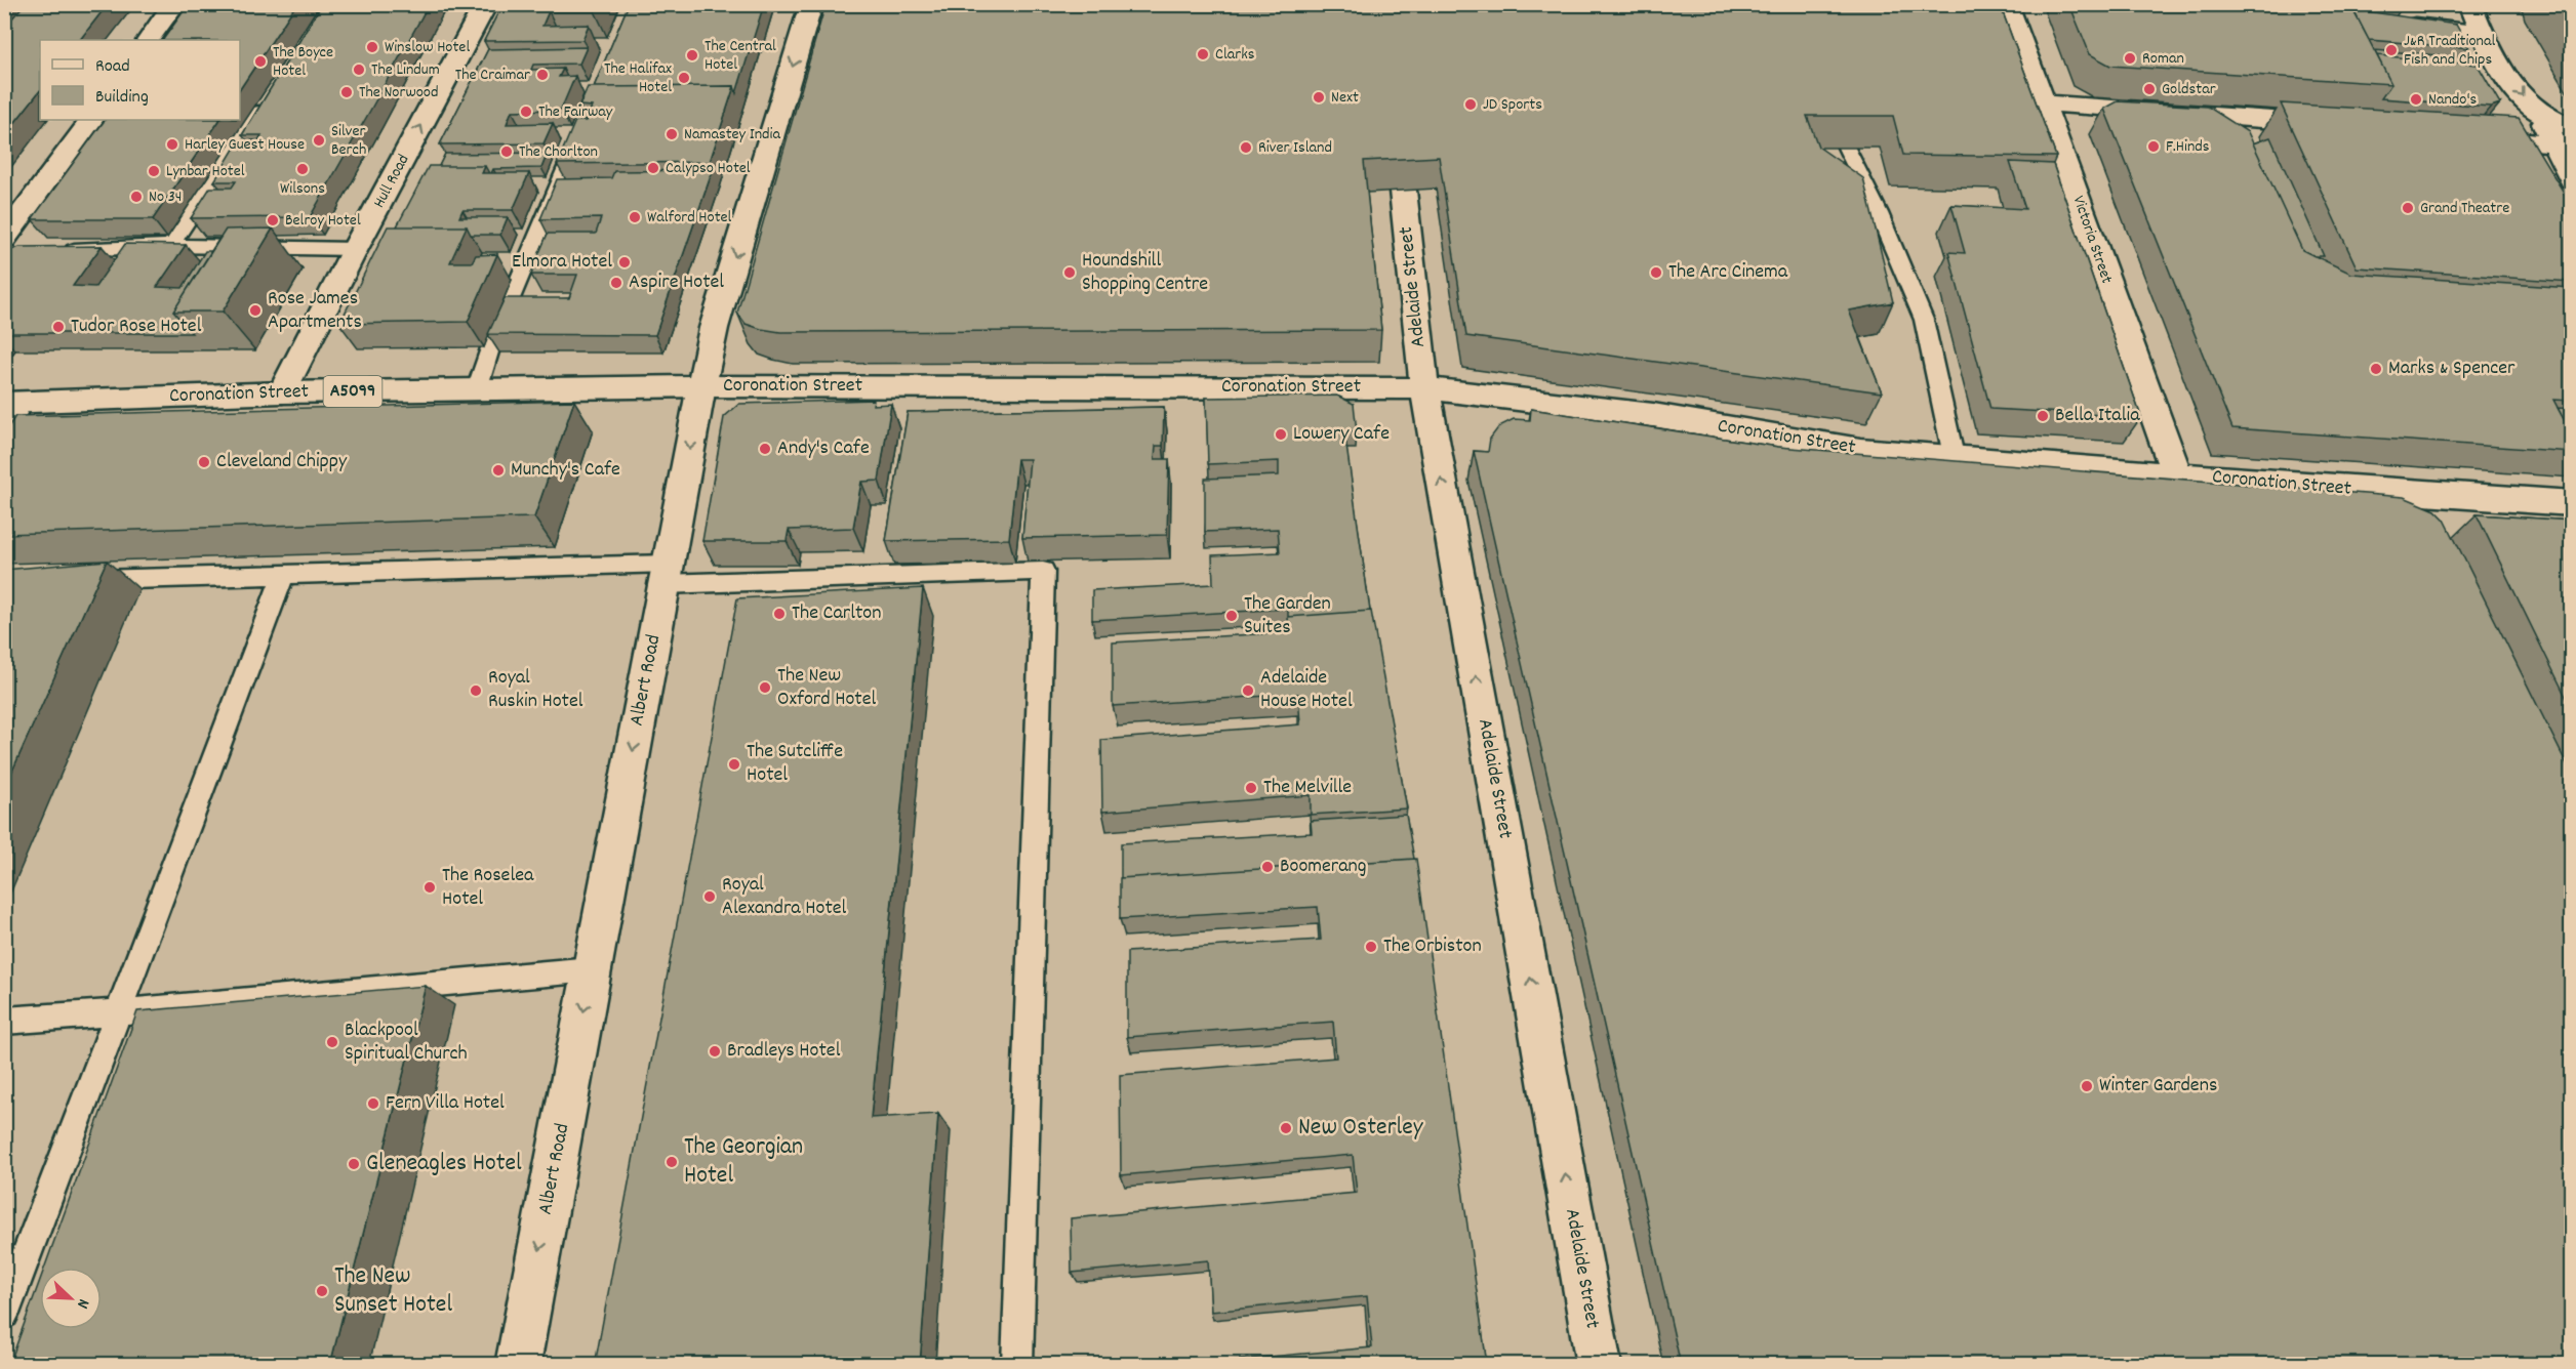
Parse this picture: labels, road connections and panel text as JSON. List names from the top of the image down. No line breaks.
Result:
{"streets":{"street":["Hull Road","Victoria Street","Adelaide Street","Coronation Street","A5099","Albert Road"]},"crossings":[["Hull Road","Coronation Street"],["Victoria Street","Coronation Street"],["Adelaide Street","Coronation Street"],["Coronation Street","Albert Road"]],"one_way":["Hull Road","Adelaide Street","Albert Road"],"places":["Winslow Hotel","J&R Traditional Fish and Chips","Clarks","The Central Hotel","Roman","The Boyce Hotel","The Lindum","The Craimar","The Halifax Hotel","Goldstar","The Norwood","Next","Nando's","JD Sports","The Fairway","Namastey India","Silver Berch","Harley Guest House","F.Hinds","River Island","The Chorlton","Calypso Hotel","Wilsons","Lynbar Hotel","No 34","Grand Theatre","Walford Hotel","Belroy Hotel","Elmora Hotel","Houndshill Shopping Centre","The Arc Cinema","Aspire Hotel","Rose James Apartments","Tudor Rose Hotel","Marks & Spencer","Bella Italia","Lowery Cafe","Andy's Cafe","Cleveland Chippy","Munchy's Cafe","The Carlton","The Garden Suites","The New Oxford Hotel","Royal Ruskin Hotel","Adelaide House Hotel","The Sutcliffe Hotel","The Melville","Boomerang","The Roselea Hotel","Royal Alexandra Hotel","The Orbiston","Blackpool Spiritual Church","Bradleys Hotel","Winter Gardens","Fern Villa Hotel","New Osterley","The Georgian Hotel","Gleneagles Hotel","The New Sunset Hotel"],"legend":["Road","Building"],"north":"bottom right"}
